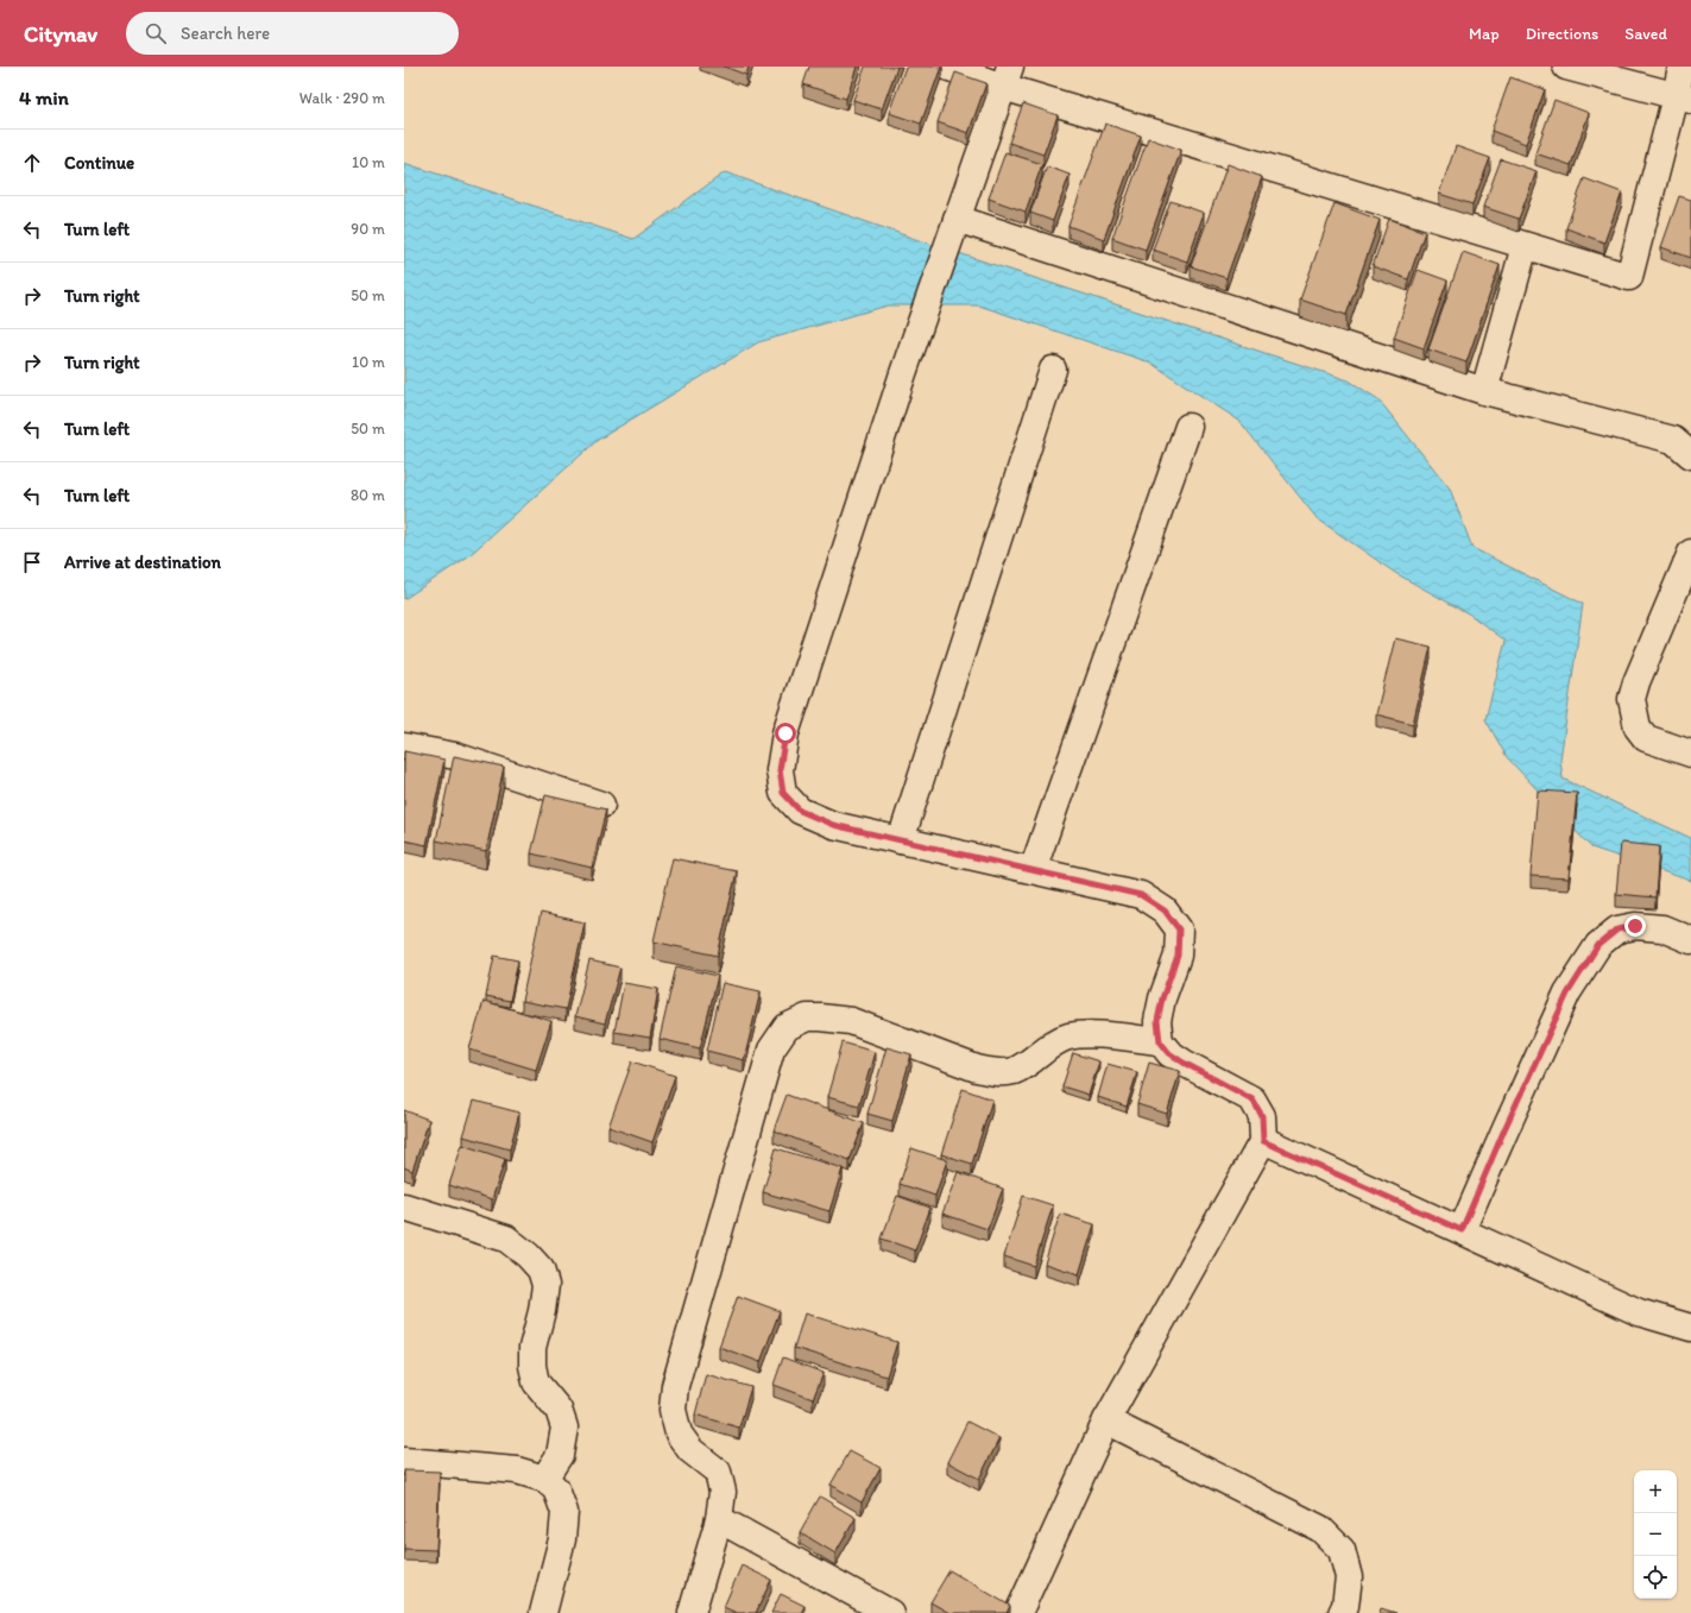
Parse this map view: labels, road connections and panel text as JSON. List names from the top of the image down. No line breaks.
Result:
{"page":{"header":"Citynav","search":"Search here","nav":["Map","Directions","Saved"],"heading":["4 min","Walk · 290 m"],"list":[["Continue","10 m"],["Turn left","90 m"],["Turn right","50 m"],["Turn right","10 m"],["Turn left","50 m"],["Turn left","80 m"],"Arrive at destination"],"map_buttons":["+","−"]}}
